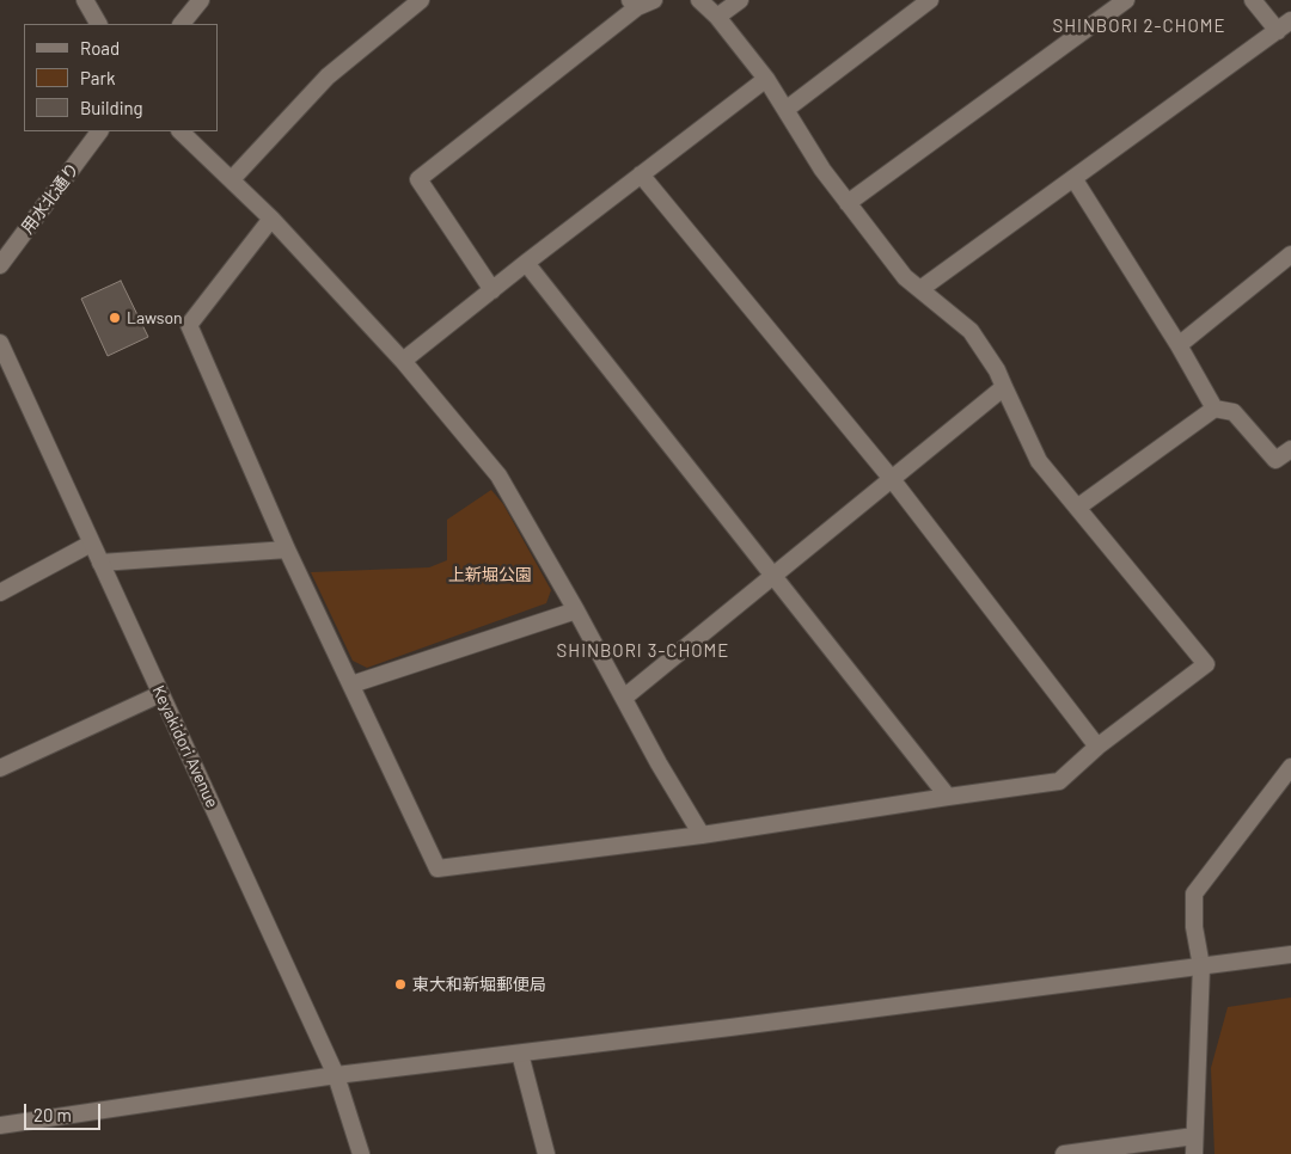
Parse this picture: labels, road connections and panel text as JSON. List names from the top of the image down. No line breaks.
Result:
{"streets":{"street":["用水北通り","Keyakidori Avenue"]},"districts":["SHINBORI 2-CHOME","SHINBORI 3-CHOME"],"parks":["上新堀公園"],"places":["Lawson","東大和新堀郵便局"],"legend":["Road","Park","Building"],"scale_bar":"20 m"}
